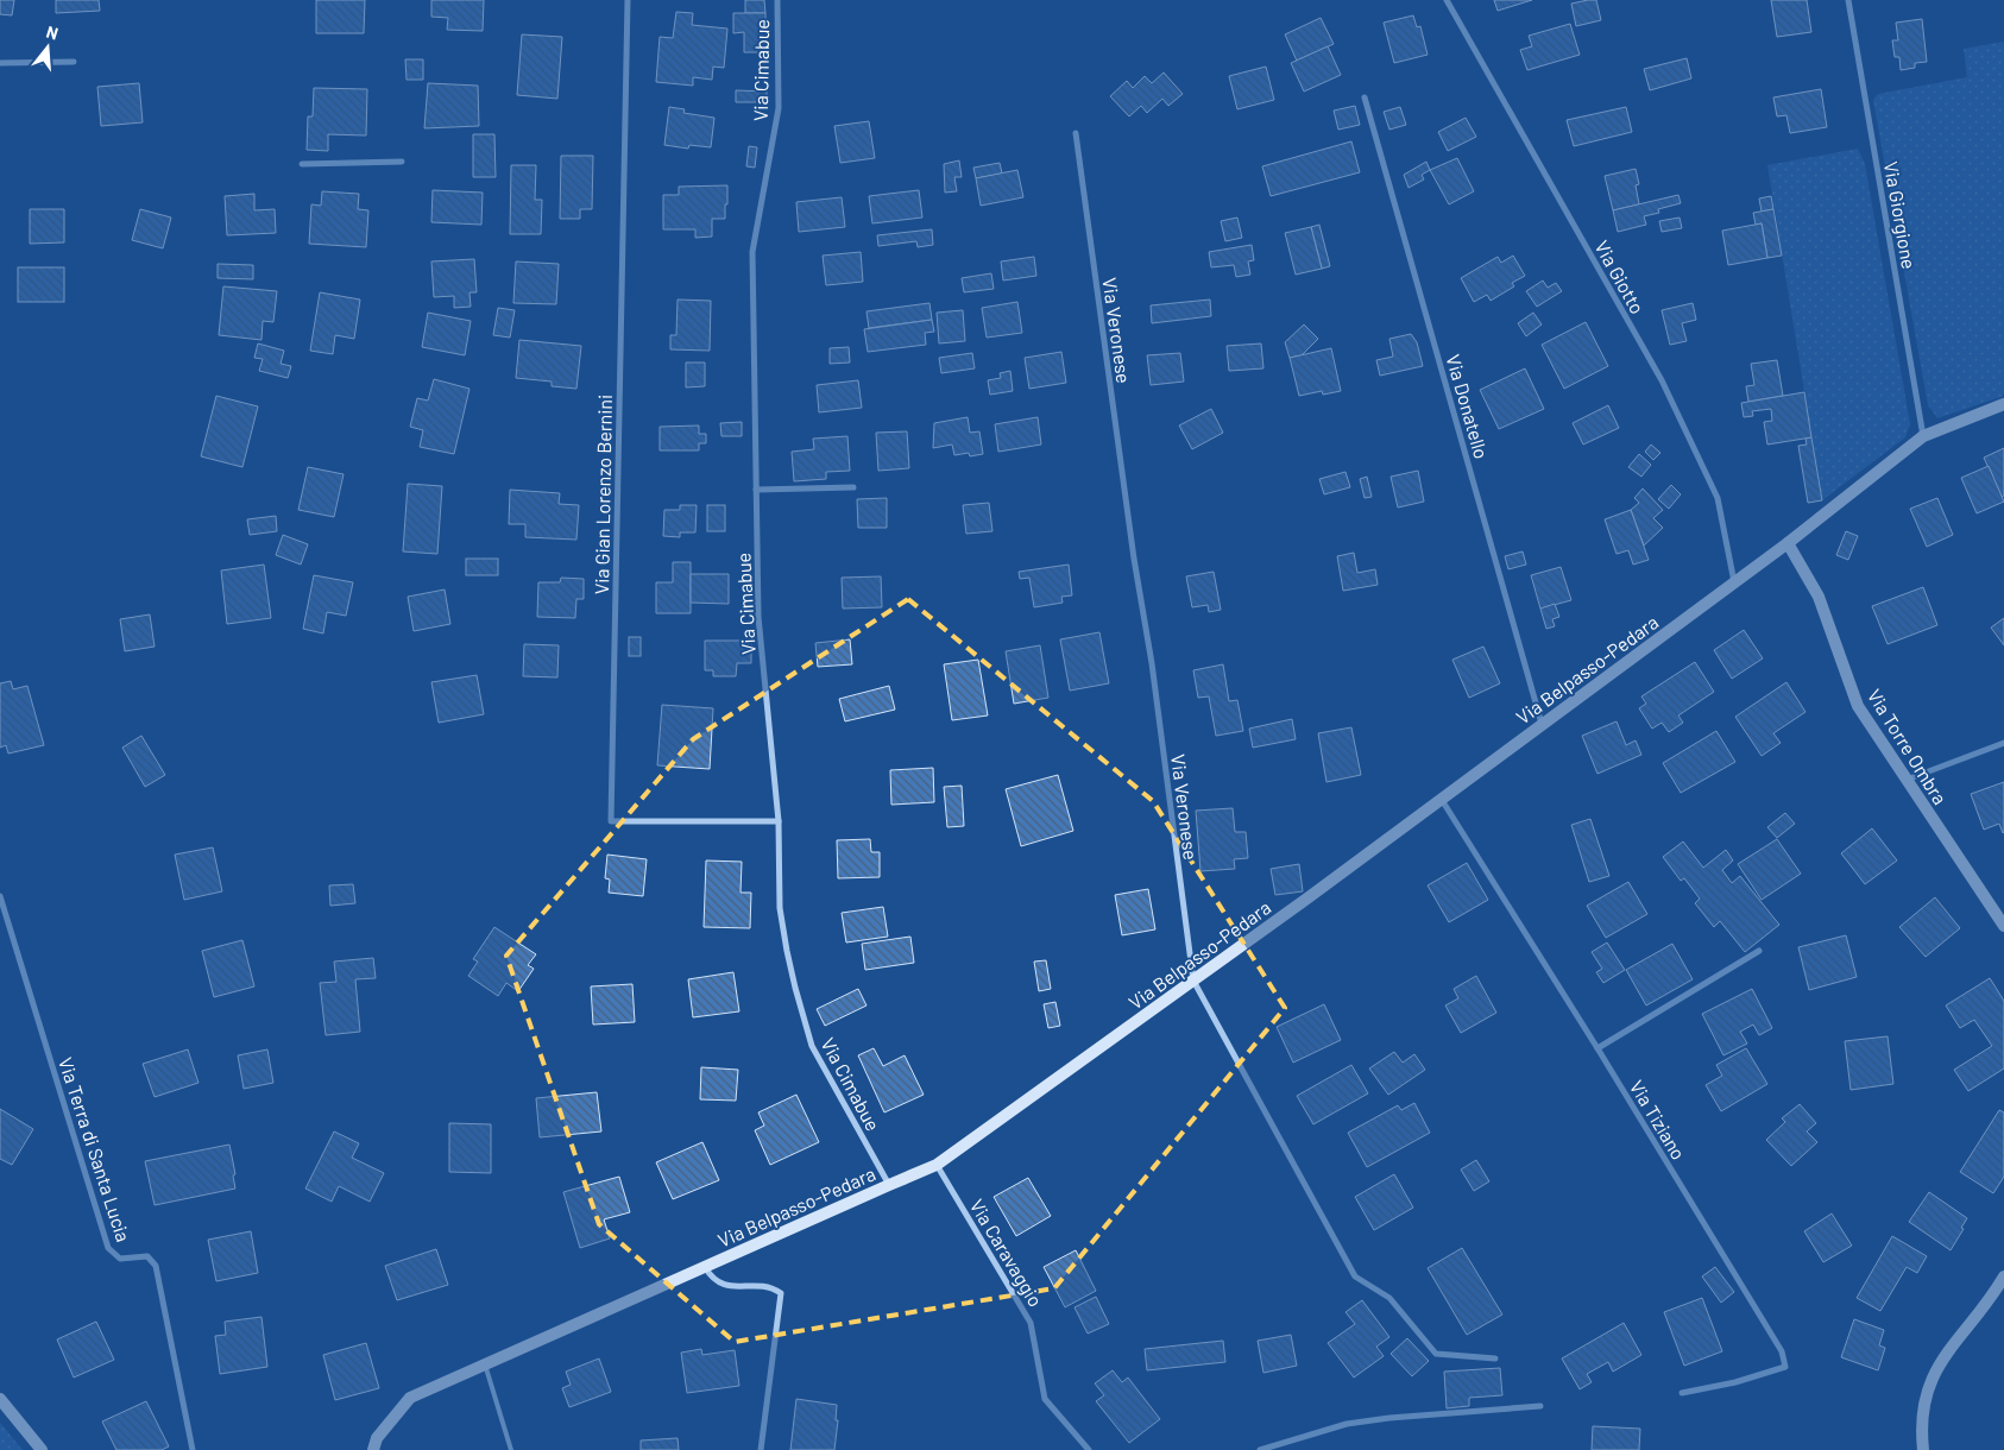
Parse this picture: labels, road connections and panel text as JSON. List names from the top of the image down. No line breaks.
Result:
{"streets":{"street":["Via Cimabue","Via Giorgione","Via Giotto","Via Veronese","Via Donatello","Via Gian Lorenzo Bernini","Via Belpasso-Pedara","Via Torre Ombra","Via Tiziano","Via Terra di Santa Lucia","Via Caravaggio"]},"crossings":[["Via Cimabue","Via Gian Lorenzo Bernini"],["Via Cimabue","Via Belpasso-Pedara"],["Via Giorgione","Via Belpasso-Pedara"],["Via Giotto","Via Belpasso-Pedara"],["Via Veronese","Via Belpasso-Pedara"],["Via Donatello","Via Belpasso-Pedara"],["Via Belpasso-Pedara","Via Torre Ombra"],["Via Belpasso-Pedara","Via Tiziano"],["Via Belpasso-Pedara","Via Caravaggio"]],"north":"top"}
